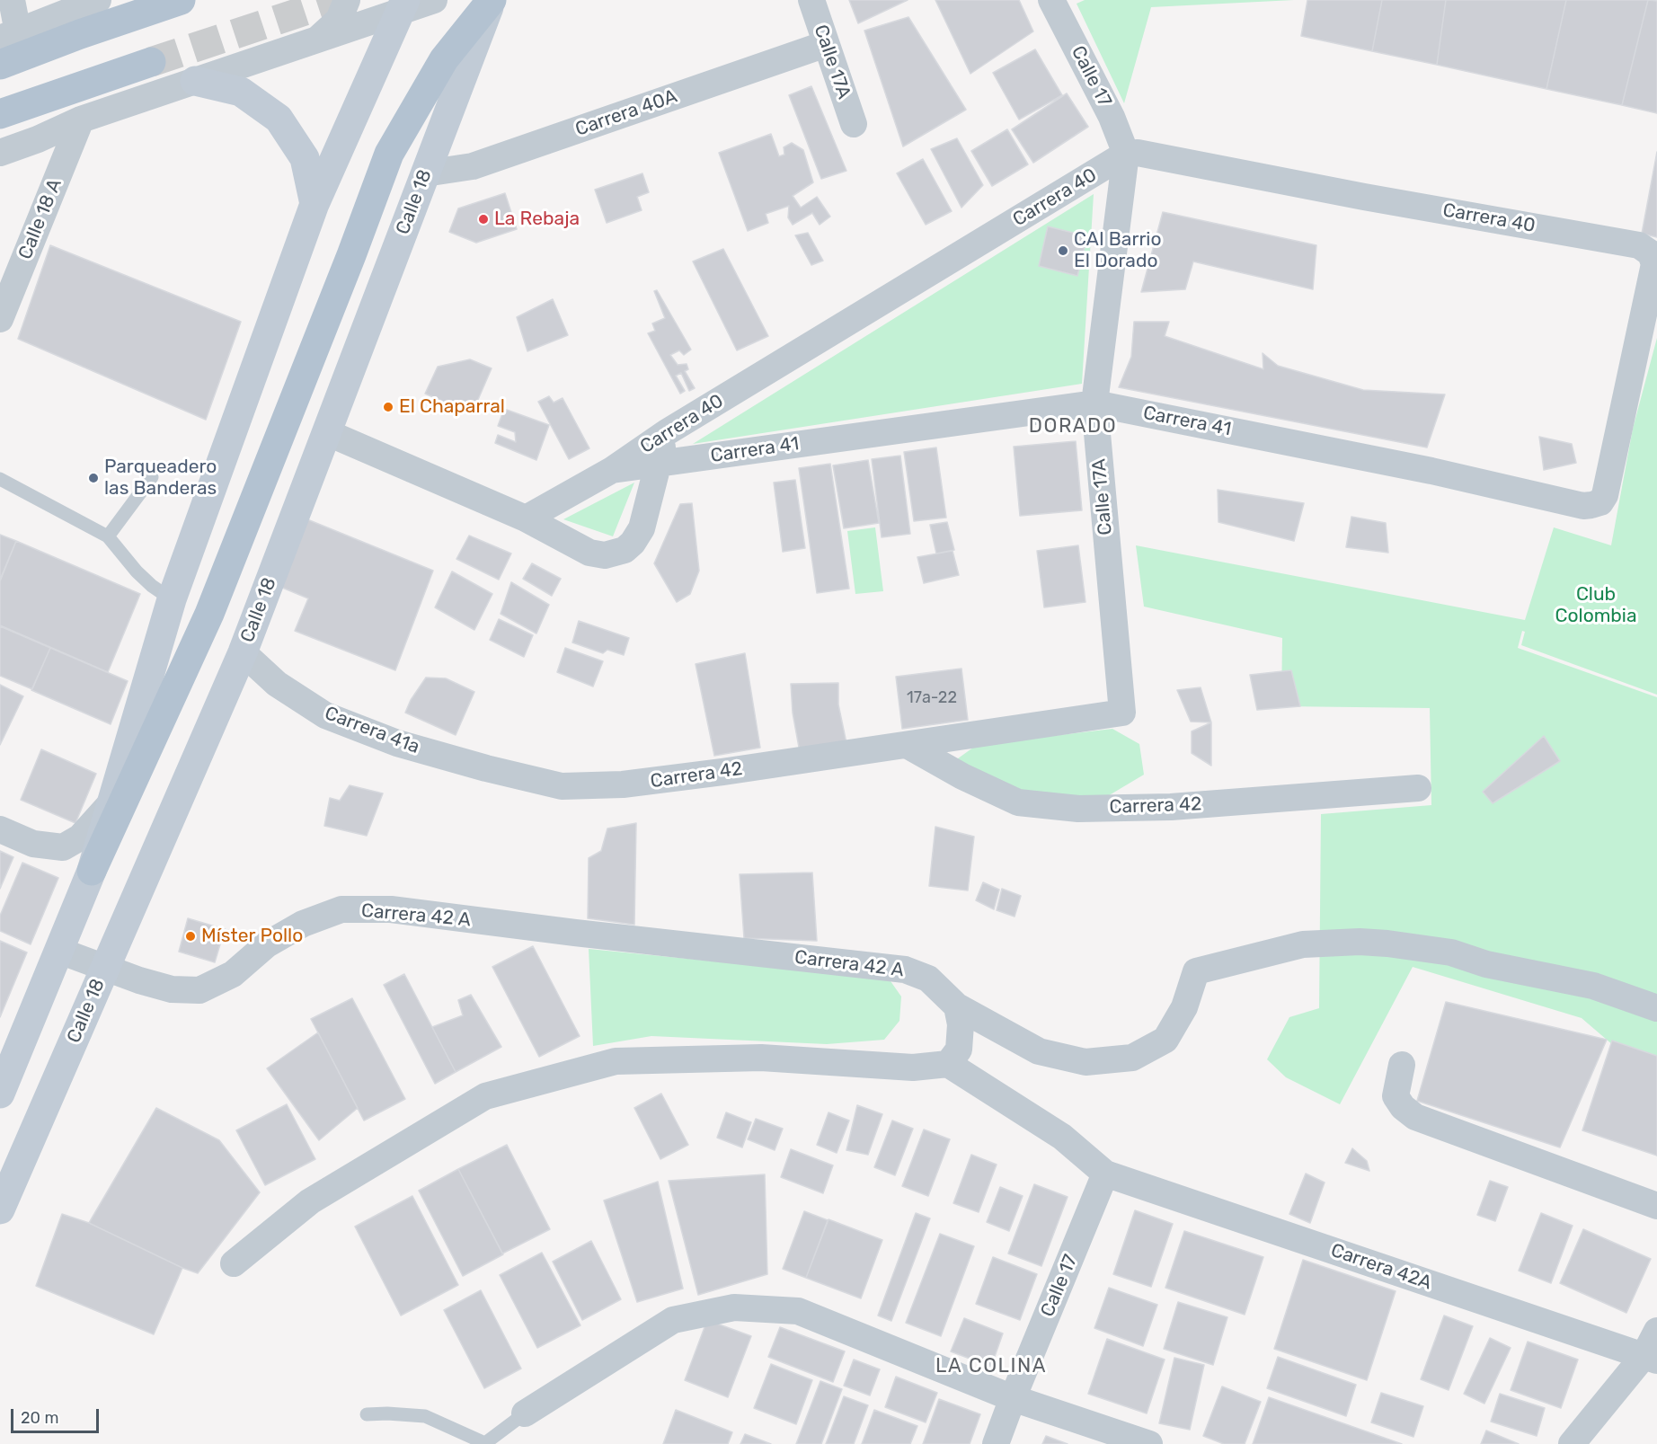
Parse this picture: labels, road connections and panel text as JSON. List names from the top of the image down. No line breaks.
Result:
{"streets":{"main road":["Calle 18"],"street":["Calle 17A","Calle 17","Carrera 40A","Carrera 40","Calle 18 A","Carrera 41","Carrera 41a","Carrera 42","Carrera 42 A","Carrera 42A"]},"crossings":[["Calle 17A","Calle 17"],["Calle 17A","Carrera 40A"],["Calle 17A","Carrera 40"],["Calle 17A","Carrera 41"],["Calle 17A","Carrera 42"],["Calle 17","Carrera 40"],["Calle 17","Carrera 42A"],["Carrera 40A","Calle 18"],["Carrera 40","Carrera 41"],["Calle 18","Carrera 41a"],["Calle 18","Carrera 42 A"],["Carrera 41a","Carrera 42"]],"districts":["DORADO","LA COLINA"],"parks":["Club Colombia"],"places":["La Rebaja","CAI Barrio El Dorado","El Chaparral","Parqueadero las Banderas","Míster Pollo"],"house_numbers":["17a-22"],"scale_bar":"20 m"}
